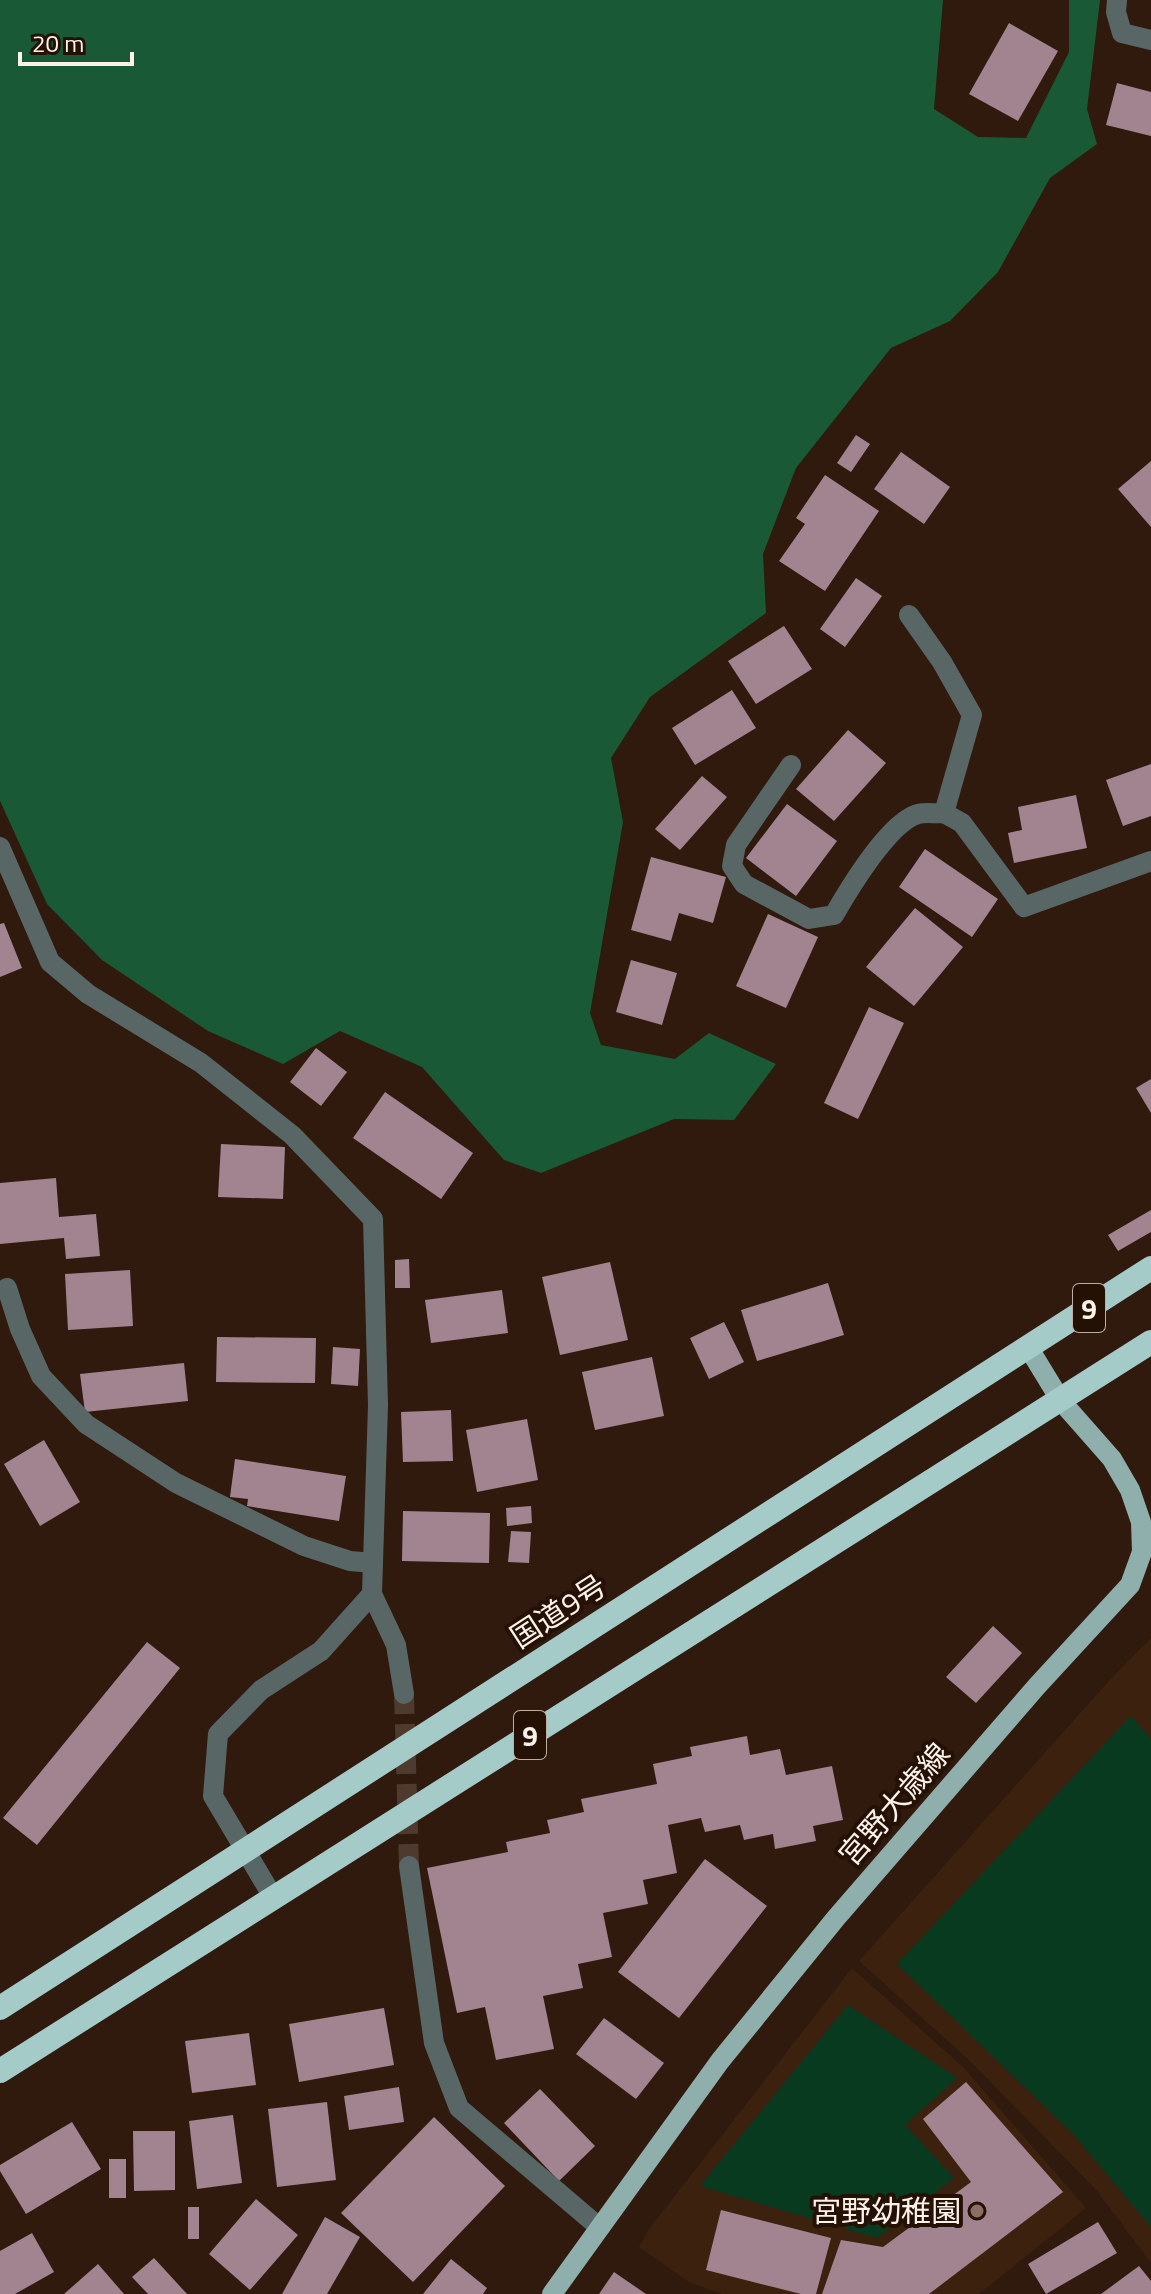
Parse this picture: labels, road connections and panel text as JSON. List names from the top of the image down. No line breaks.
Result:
{"streets":{"highway":["9","国道9号"],"main road":["宮野大歳線"]},"crossings":[["9","宮野大歳線"],["国道9号","宮野大歳線"]],"places":["宮野幼稚園"],"scale_bar":"20 m"}
